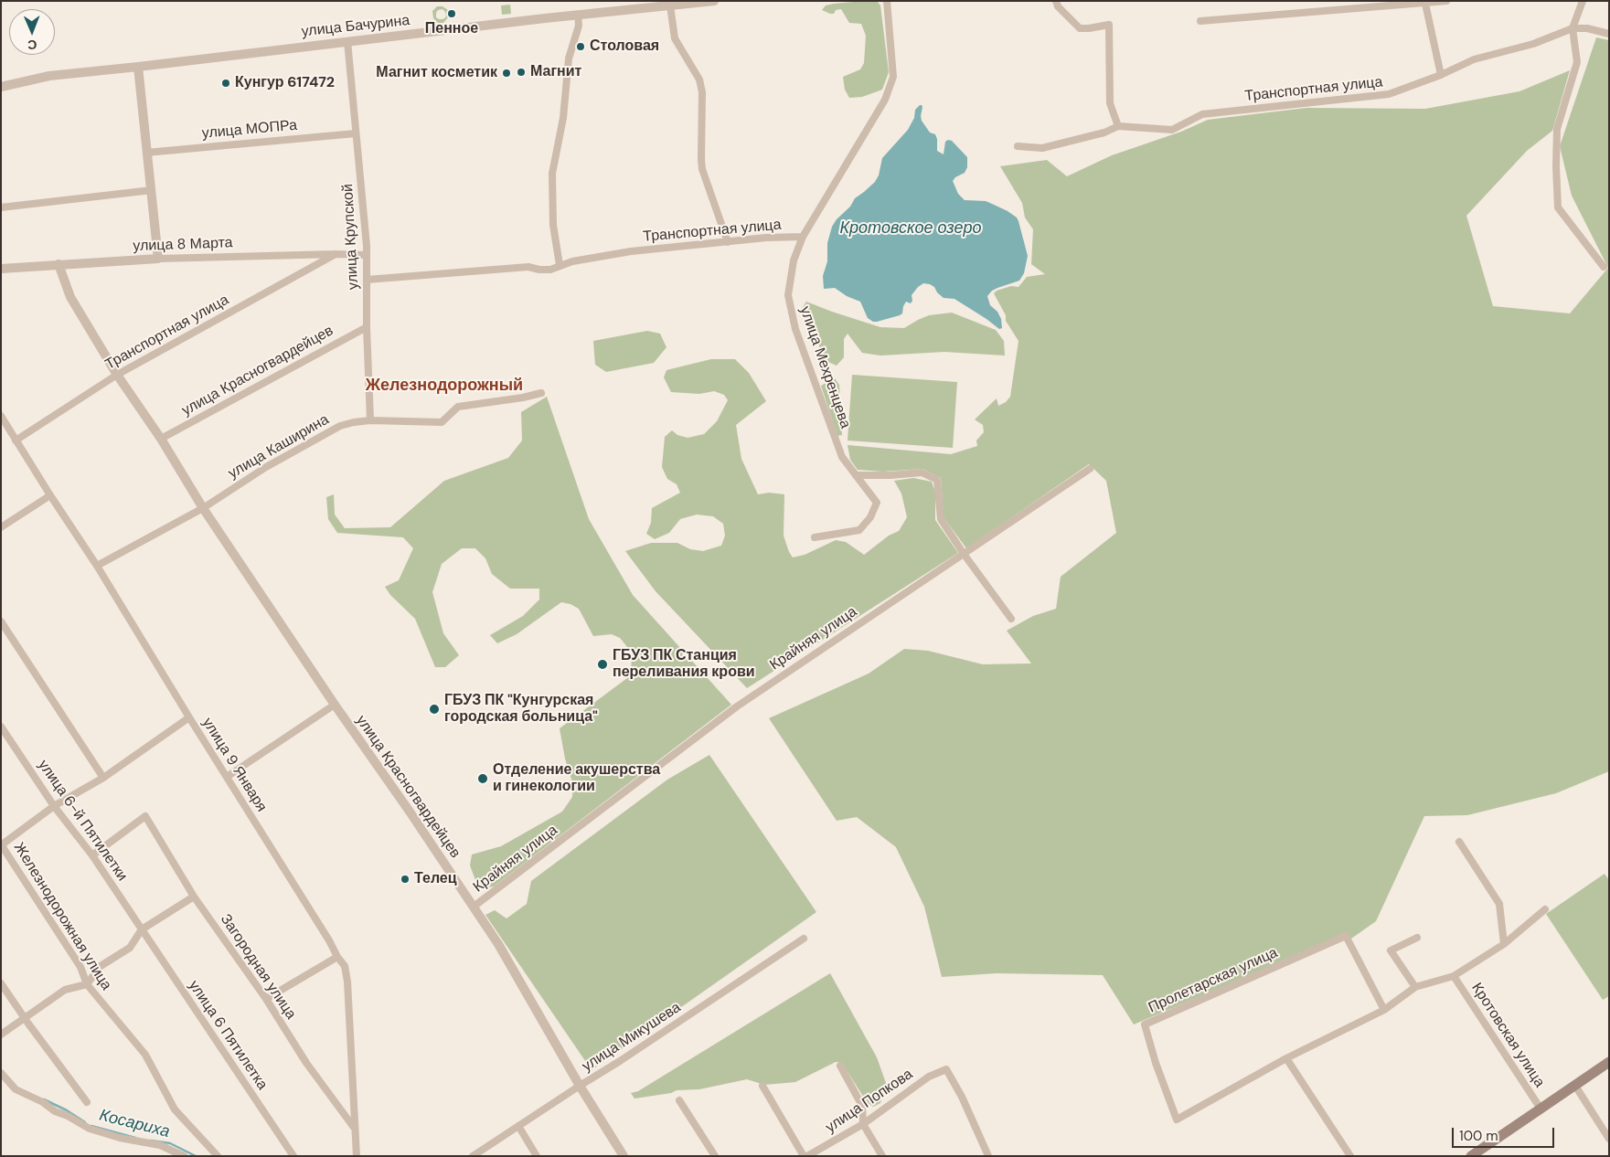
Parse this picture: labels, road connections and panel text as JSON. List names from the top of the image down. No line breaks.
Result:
{"streets":{"street":["улица Бачурина","Транспортная улица","улица МОПРа","улица Крупской","улица 8 Марта","улица Мехренцева","улица Красногвардейцев","улица Каширина","Крайняя улица","улица 9 Января","улица 6-й Пятилетки","Железнодорожная улица","Загородная улица","Пролетарская улица","улица 6 Пятилетка","Кротовская улица","улица Микушева","улица Попкова"]},"crossings":[["улица Бачурина","улица Крупской"],["Транспортная улица","улица Крупской"],["Транспортная улица","улица 8 Марта"],["Транспортная улица","улица Мехренцева"],["Транспортная улица","улица Красногвардейцев"],["Транспортная улица","улица 9 Января"],["улица МОПРа","улица Крупской"],["улица Крупской","улица 8 Марта"],["улица Крупской","улица Красногвардейцев"],["улица Крупской","улица Каширина"],["улица 8 Марта","улица Красногвардейцев"],["улица Красногвардейцев","улица Каширина"],["улица Красногвардейцев","Крайняя улица"],["улица Красногвардейцев","улица Микушева"],["улица Каширина","улица 9 Января"],["улица 9 Января","Загородная улица"],["улица 6-й Пятилетки","Загородная улица"],["улица 6-й Пятилетки","улица 6 Пятилетка"],["Пролетарская улица","Кротовская улица"]],"districts":["Железнодорожный"],"water":["Кротовское озеро","Косариха"],"places":["Пенное","Столовая","Магнит","Магнит косметик","Кунгур 617472","ГБУЗ ПК Станция переливания крови","ГБУЗ ПК \"Кунгурская городская больница\"","Отделение акушерства и гинекологии","Телец"],"scale_bar":"100 m","north":"bottom"}
